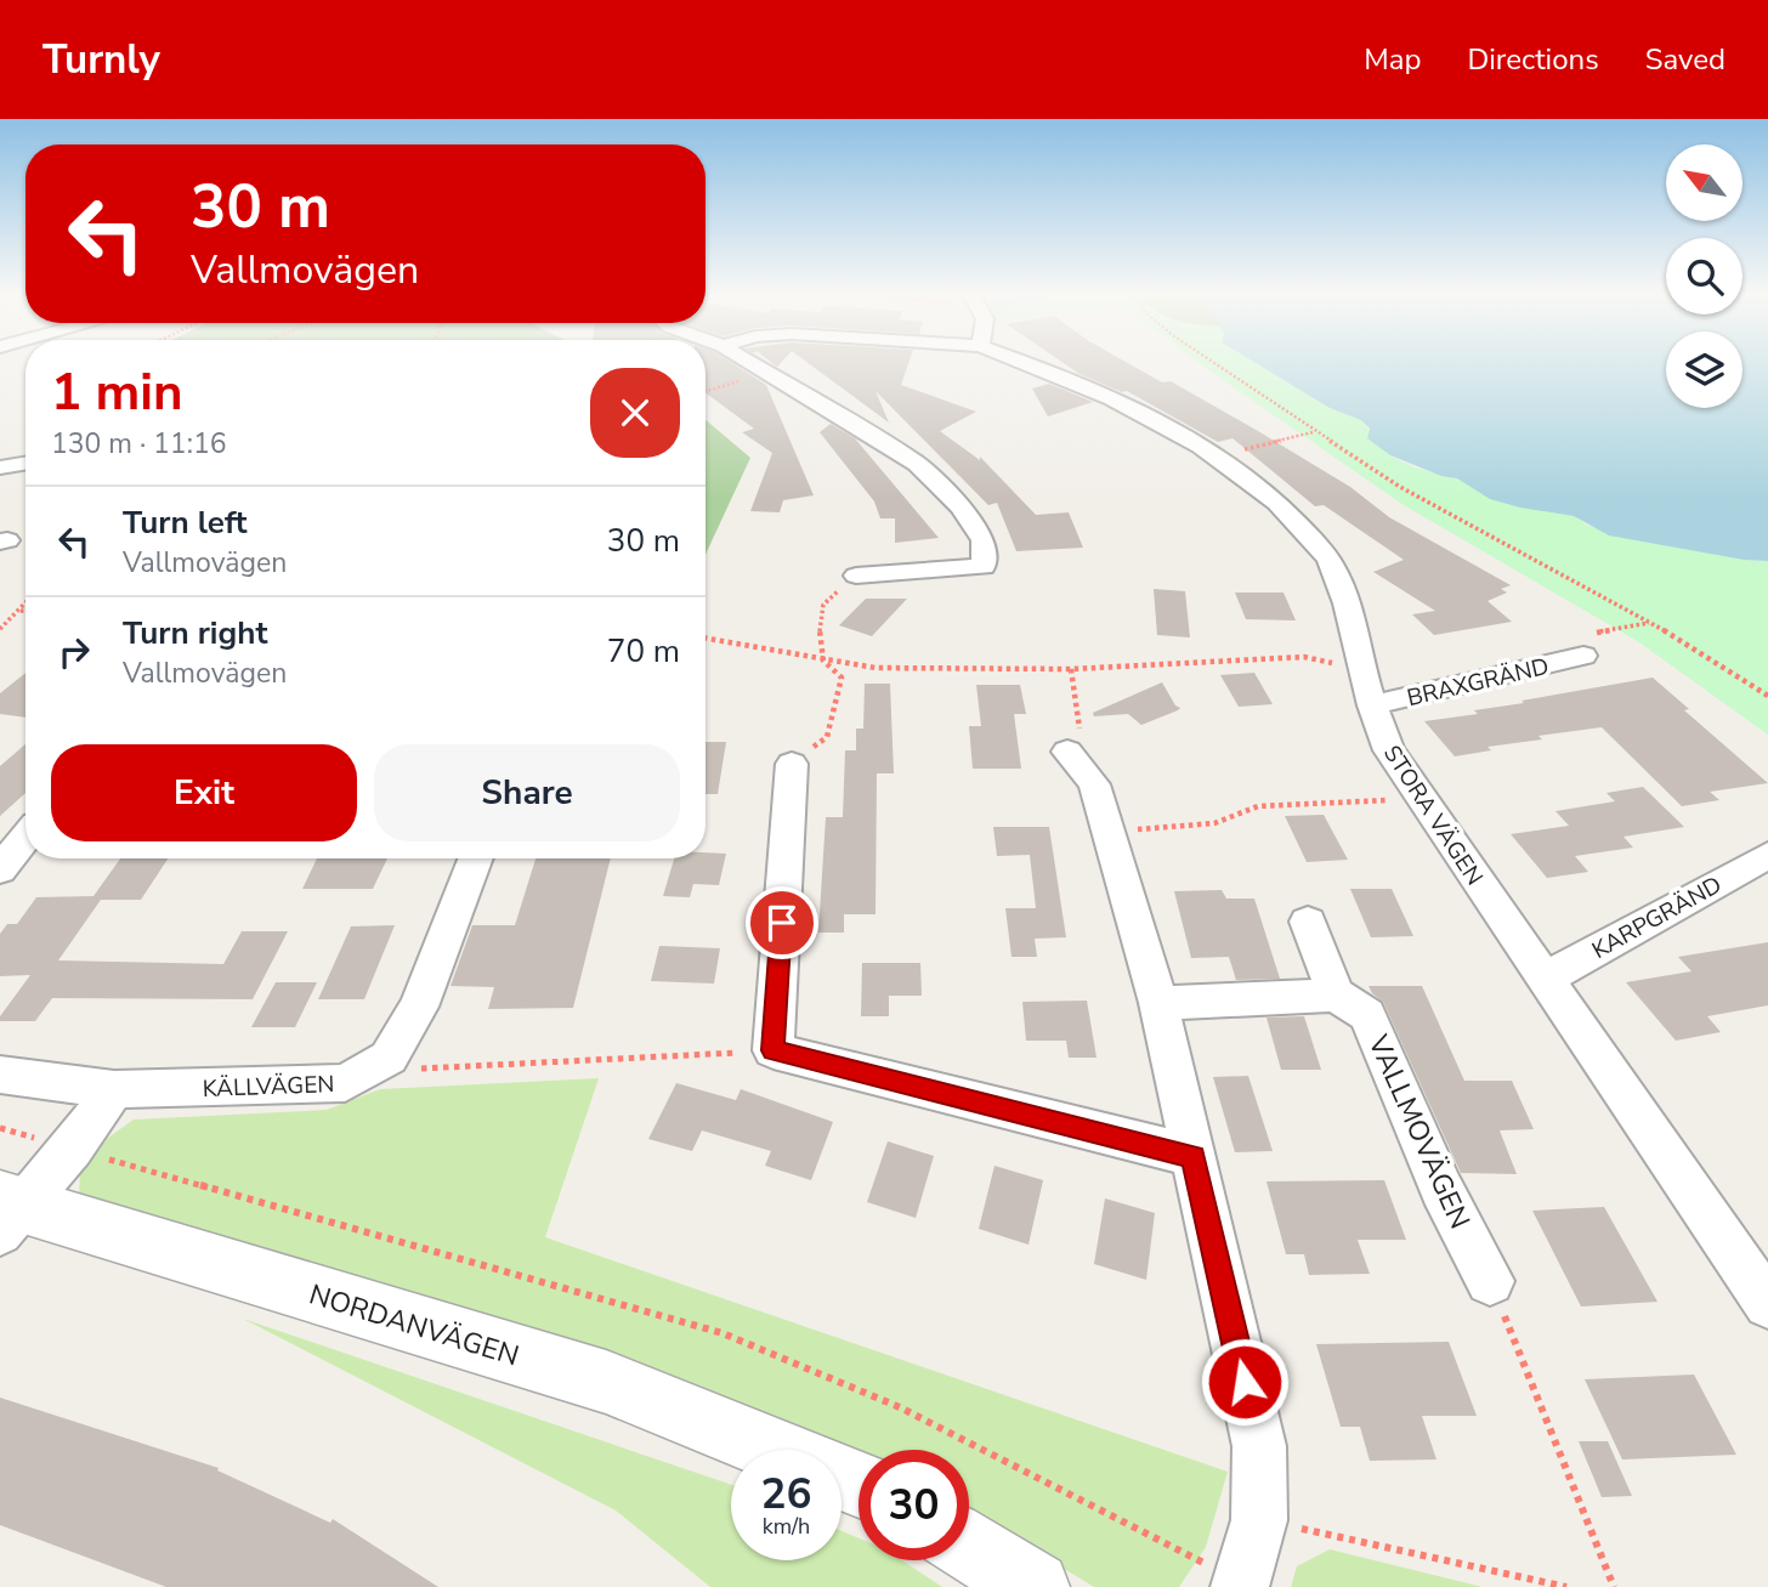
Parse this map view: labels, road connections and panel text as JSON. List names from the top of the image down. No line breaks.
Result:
{"streets":{"street":["BRAXGRÄND","STORA VÄGEN","KARPGRÄND","KÄLLVÄGEN","VALLMOVÄGEN","NORDANVÄGEN"]},"crossings":[["BRAXGRÄND","STORA VÄGEN"],["STORA VÄGEN","KARPGRÄND"]],"north":"top left","page":{"header":"Turnly","nav":["Map","Directions","Saved"],"turn":["30 m","Vallmovägen"],"heading":["1 min","130 m · 11:16"],"list":[{"name":"Turn left","note":"Vallmovägen","value":"30 m"},{"name":"Turn right","note":"Vallmovägen","value":"70 m"}],"buttons":["Exit","Share"],"speed":"26 km/h","limit":"30"}}
